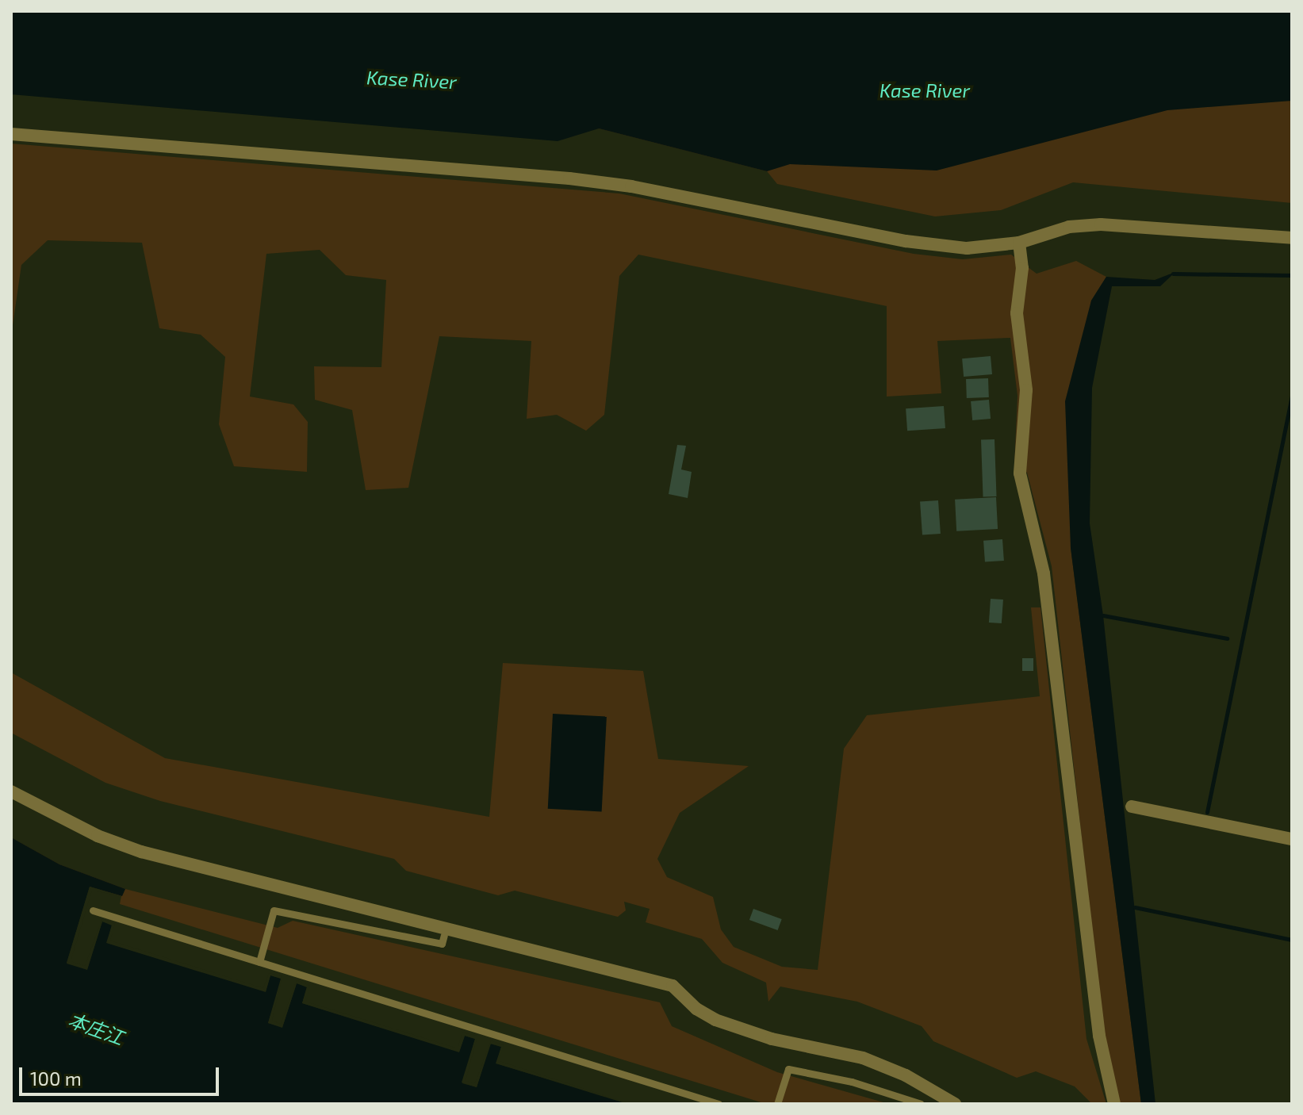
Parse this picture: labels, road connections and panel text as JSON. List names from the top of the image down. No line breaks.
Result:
{"water":["Kase River","本庄江"],"scale_bar":"100 m"}
